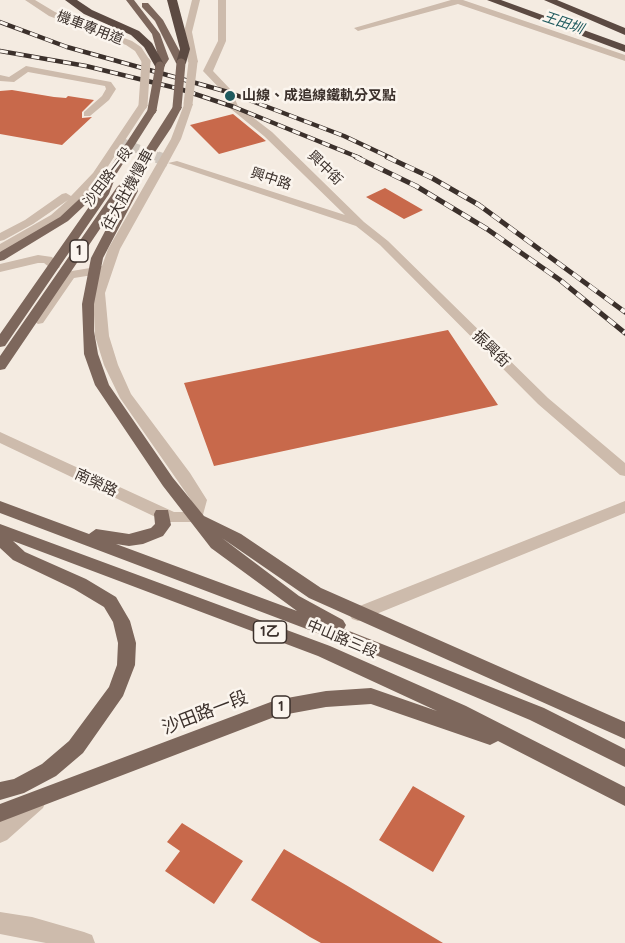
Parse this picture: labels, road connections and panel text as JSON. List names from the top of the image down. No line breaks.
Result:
{"streets":{"main road":["沙田路一段","1","1乙","中山路三段"],"street":["機車專用道","興中街","興中路","往大肚機慢車","振興街","南榮路"]},"crossings":[["機車專用道","沙田路一段"],["興中街","興中路"],["興中街","振興街"],["沙田路一段","往大肚機慢車"],["沙田路一段","中山路三段"],["興中路","振興街"],["南榮路","中山路三段"]],"water":["王田圳"],"places":["山線、成追線鐵軌分叉點"]}
